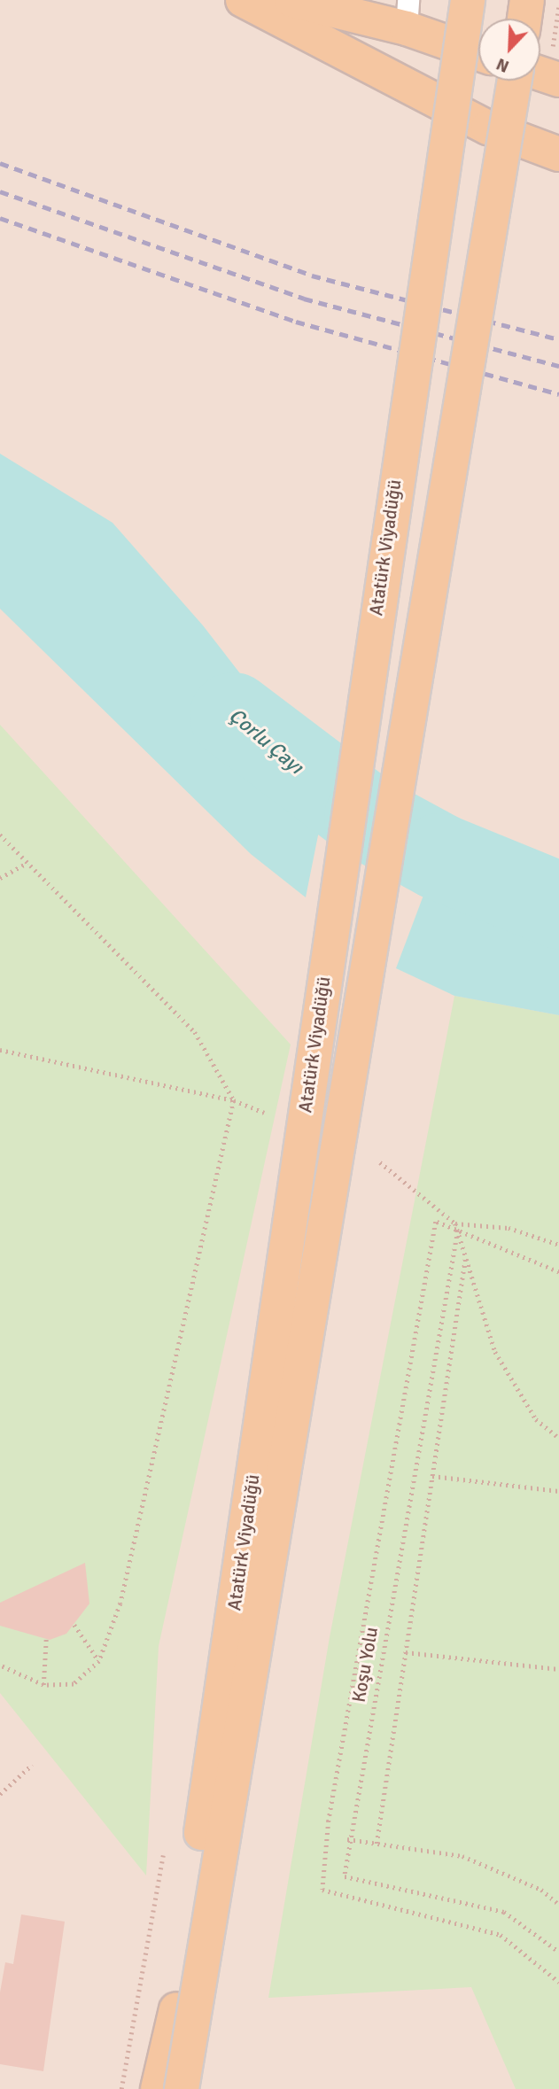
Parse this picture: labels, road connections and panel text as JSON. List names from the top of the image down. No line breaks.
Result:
{"streets":{"main road":["Atatürk Viyadüğü"],"path":["Koşu Yolu"]},"water":["Çorlu Çayı"],"north":"bottom left"}
